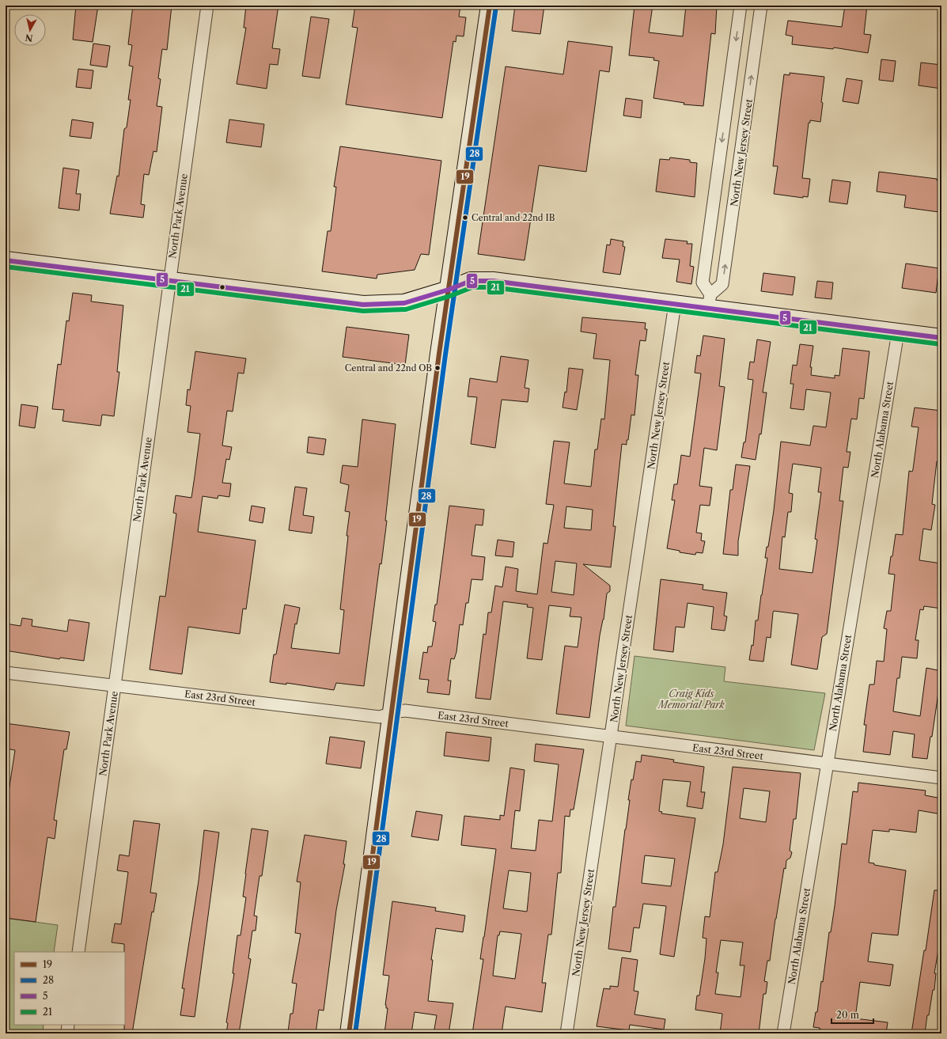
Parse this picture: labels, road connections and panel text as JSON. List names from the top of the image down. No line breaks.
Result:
{"streets":{"street":["North New Jersey Street","North Park Avenue","North Alabama Street","East 23rd Street"]},"crossings":[["North New Jersey Street","East 23rd Street"],["North Park Avenue","East 23rd Street"],["North Alabama Street","East 23rd Street"]],"parks":["Craig Kids Memorial Park"],"places":["Central and 22nd IB","Central and 22nd OB"],"lines":["transit line 19","transit line 28","transit line 5","transit line 21"],"legend":["19","28","5","21"],"scale_bar":"20 m","north":"bottom"}
